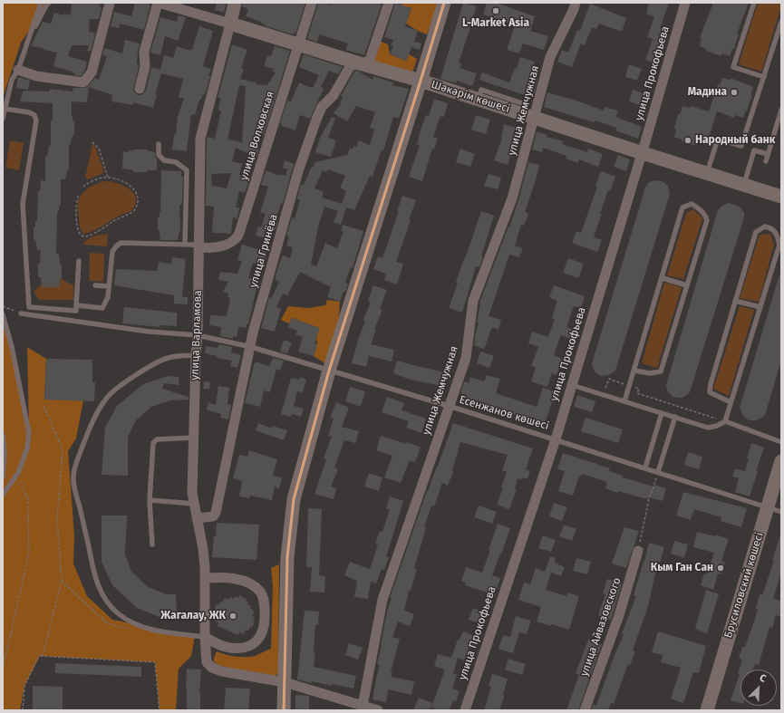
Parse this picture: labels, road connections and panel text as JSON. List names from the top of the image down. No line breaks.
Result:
{"streets":{"street":["улица Прокофьева","Шәкәрім көшесі","улица Жемчужная","улица Волховская","улица Гринёва","улица Варламова","Брусиловский көшесі","улица Айвазовского"],"lane":["Есенжанов көшесі"]},"crossings":[["улица Прокофьева","Шәкәрім көшесі"],["улица Прокофьева","Есенжанов көшесі"],["Шәкәрім көшесі","улица Жемчужная"],["Шәкәрім көшесі","улица Волховская"],["Шәкәрім көшесі","улица Гринёва"],["Шәкәрім көшесі","улица Варламова"],["улица Жемчужная","Есенжанов көшесі"],["улица Волховская","улица Варламова"],["улица Гринёва","улица Варламова"],["улица Гринёва","Есенжанов көшесі"],["улица Варламова","Есенжанов көшесі"],["Есенжанов көшесі","Брусиловский көшесі"]],"places":["L-Market Asia","Мадина","Народный банк","Кым Ган Сан","Жагалау, ЖК"],"north":"top right"}
